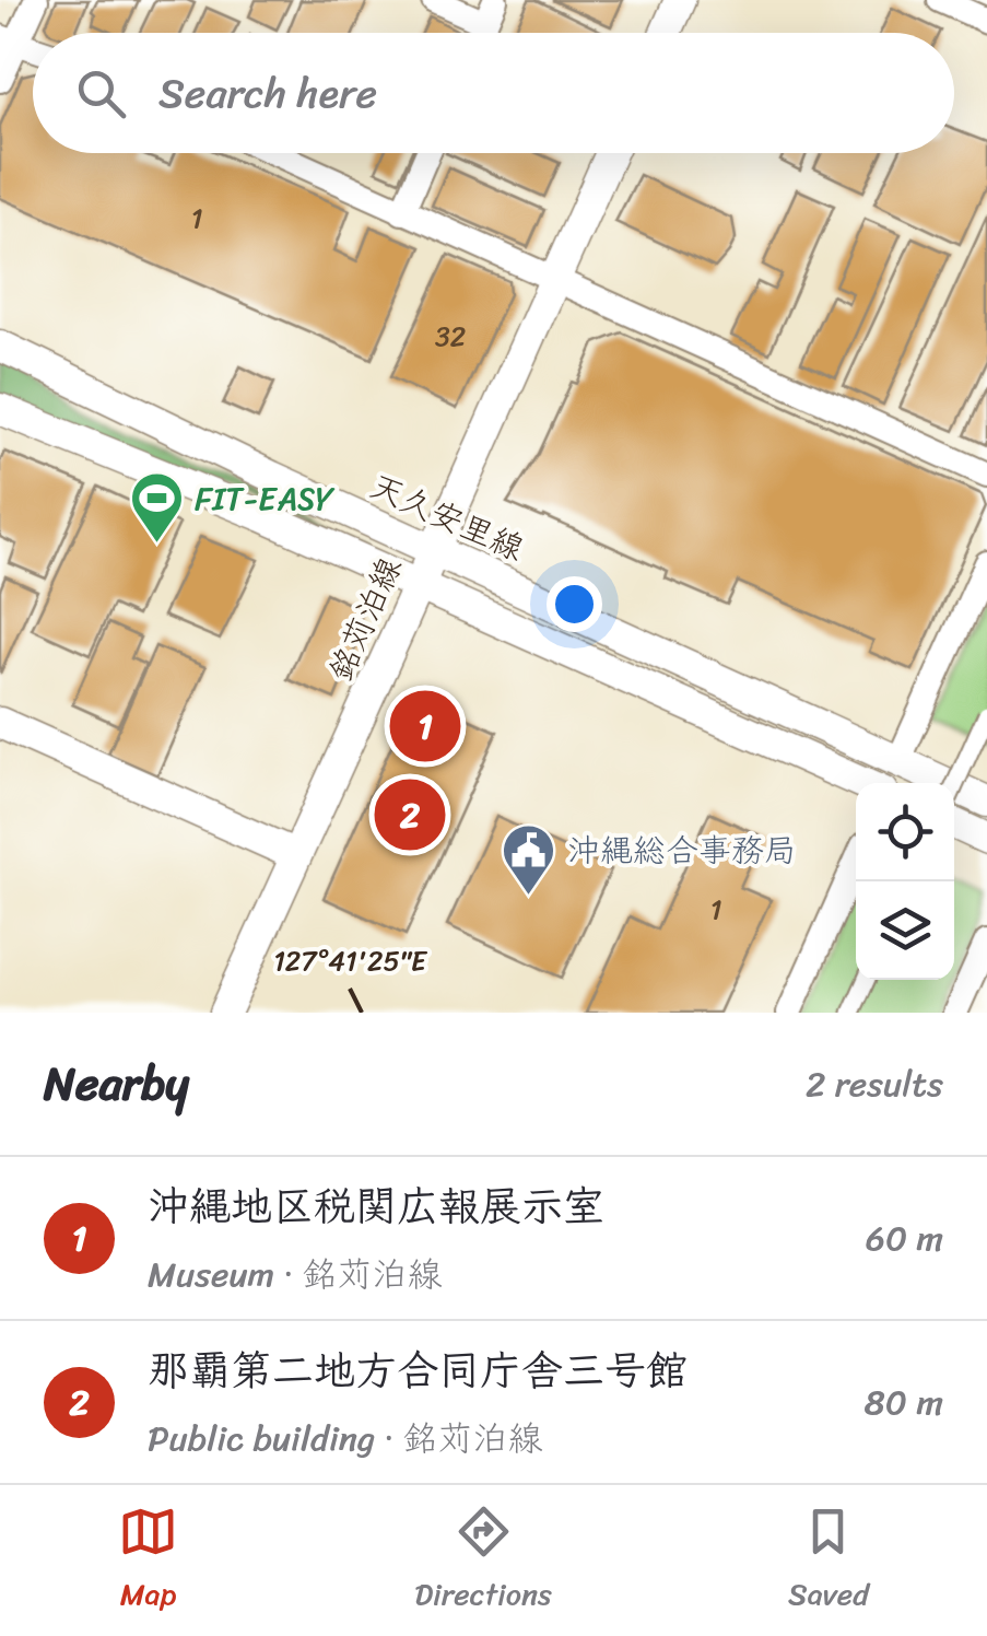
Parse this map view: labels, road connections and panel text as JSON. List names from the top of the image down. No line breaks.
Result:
{"streets":{"street":["天久安里線","銘苅泊線"]},"crossings":[["天久安里線","銘苅泊線"]],"places":{"sports":["FIT-EASY"],"public building":["沖縄総合事務局"]},"house_numbers":["1","32","1"],"page":{"search":"Search here","pins":["1","2"],"heading":["Nearby","2 results"],"list":[{"mark":"1","name":"沖縄地区税関広報展示室","note":"Museum · 銘苅泊線","value":"60 m"},{"mark":"2","name":"那覇第二地方合同庁舎三号館","note":"Public building · 銘苅泊線","value":"80 m"}],"nav":["Map","Directions","Saved"]},"coordinates":["127°41'25\"E"]}
